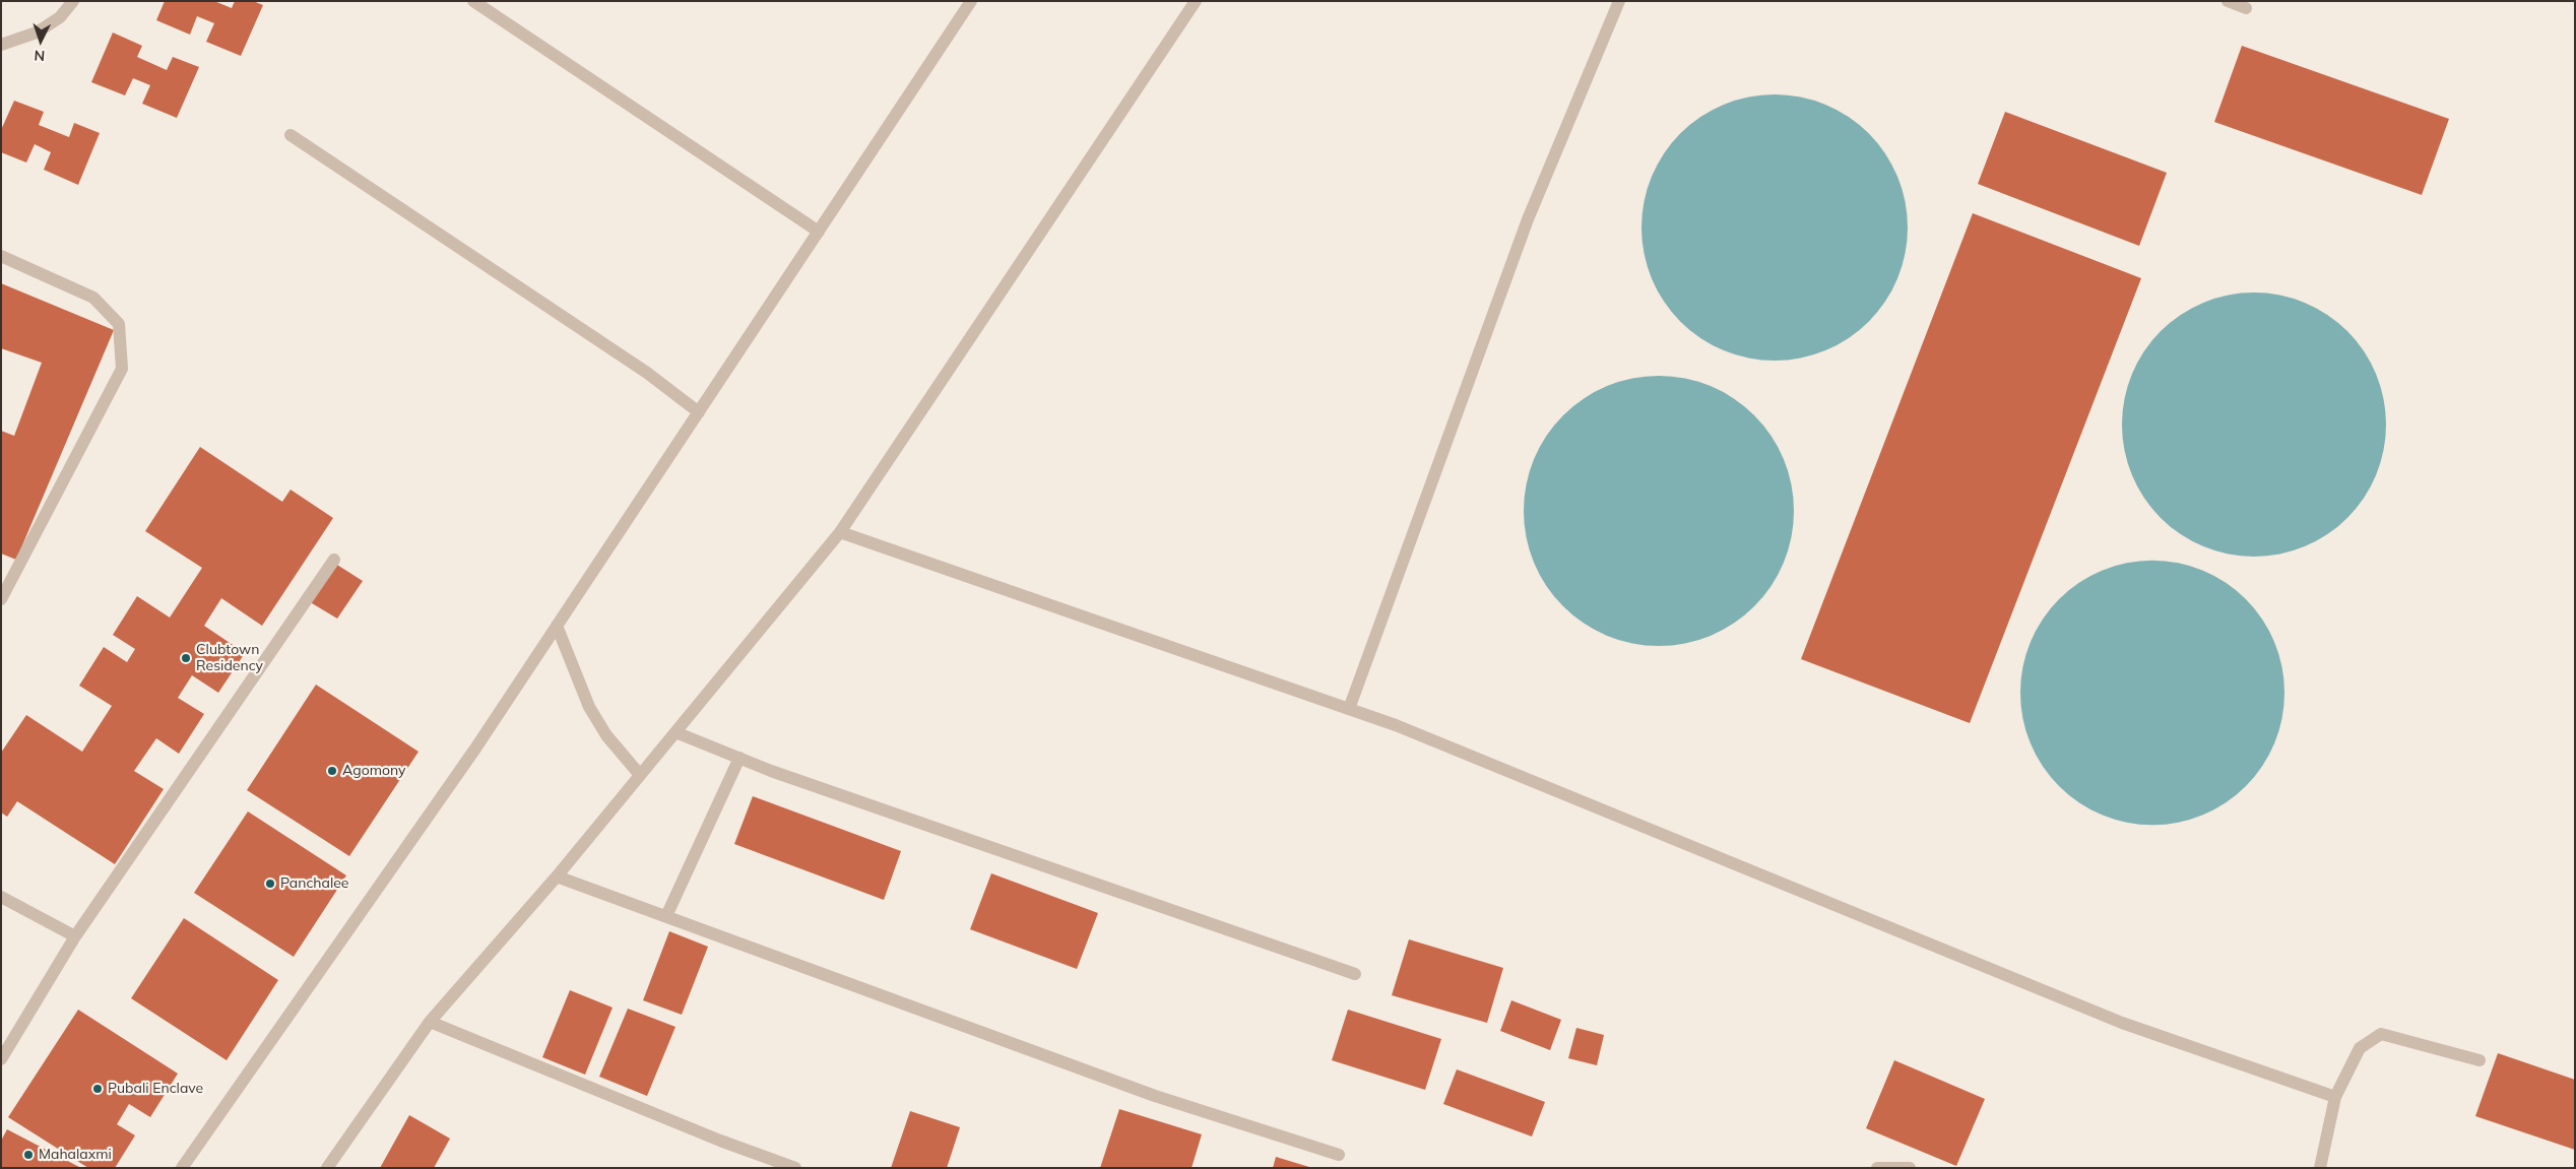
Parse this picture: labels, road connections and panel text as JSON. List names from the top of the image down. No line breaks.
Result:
{"places":["Clubtown Residency","Agomony","Panchalee","Pubali Enclave","Mahalaxmi"],"north":"bottom"}
